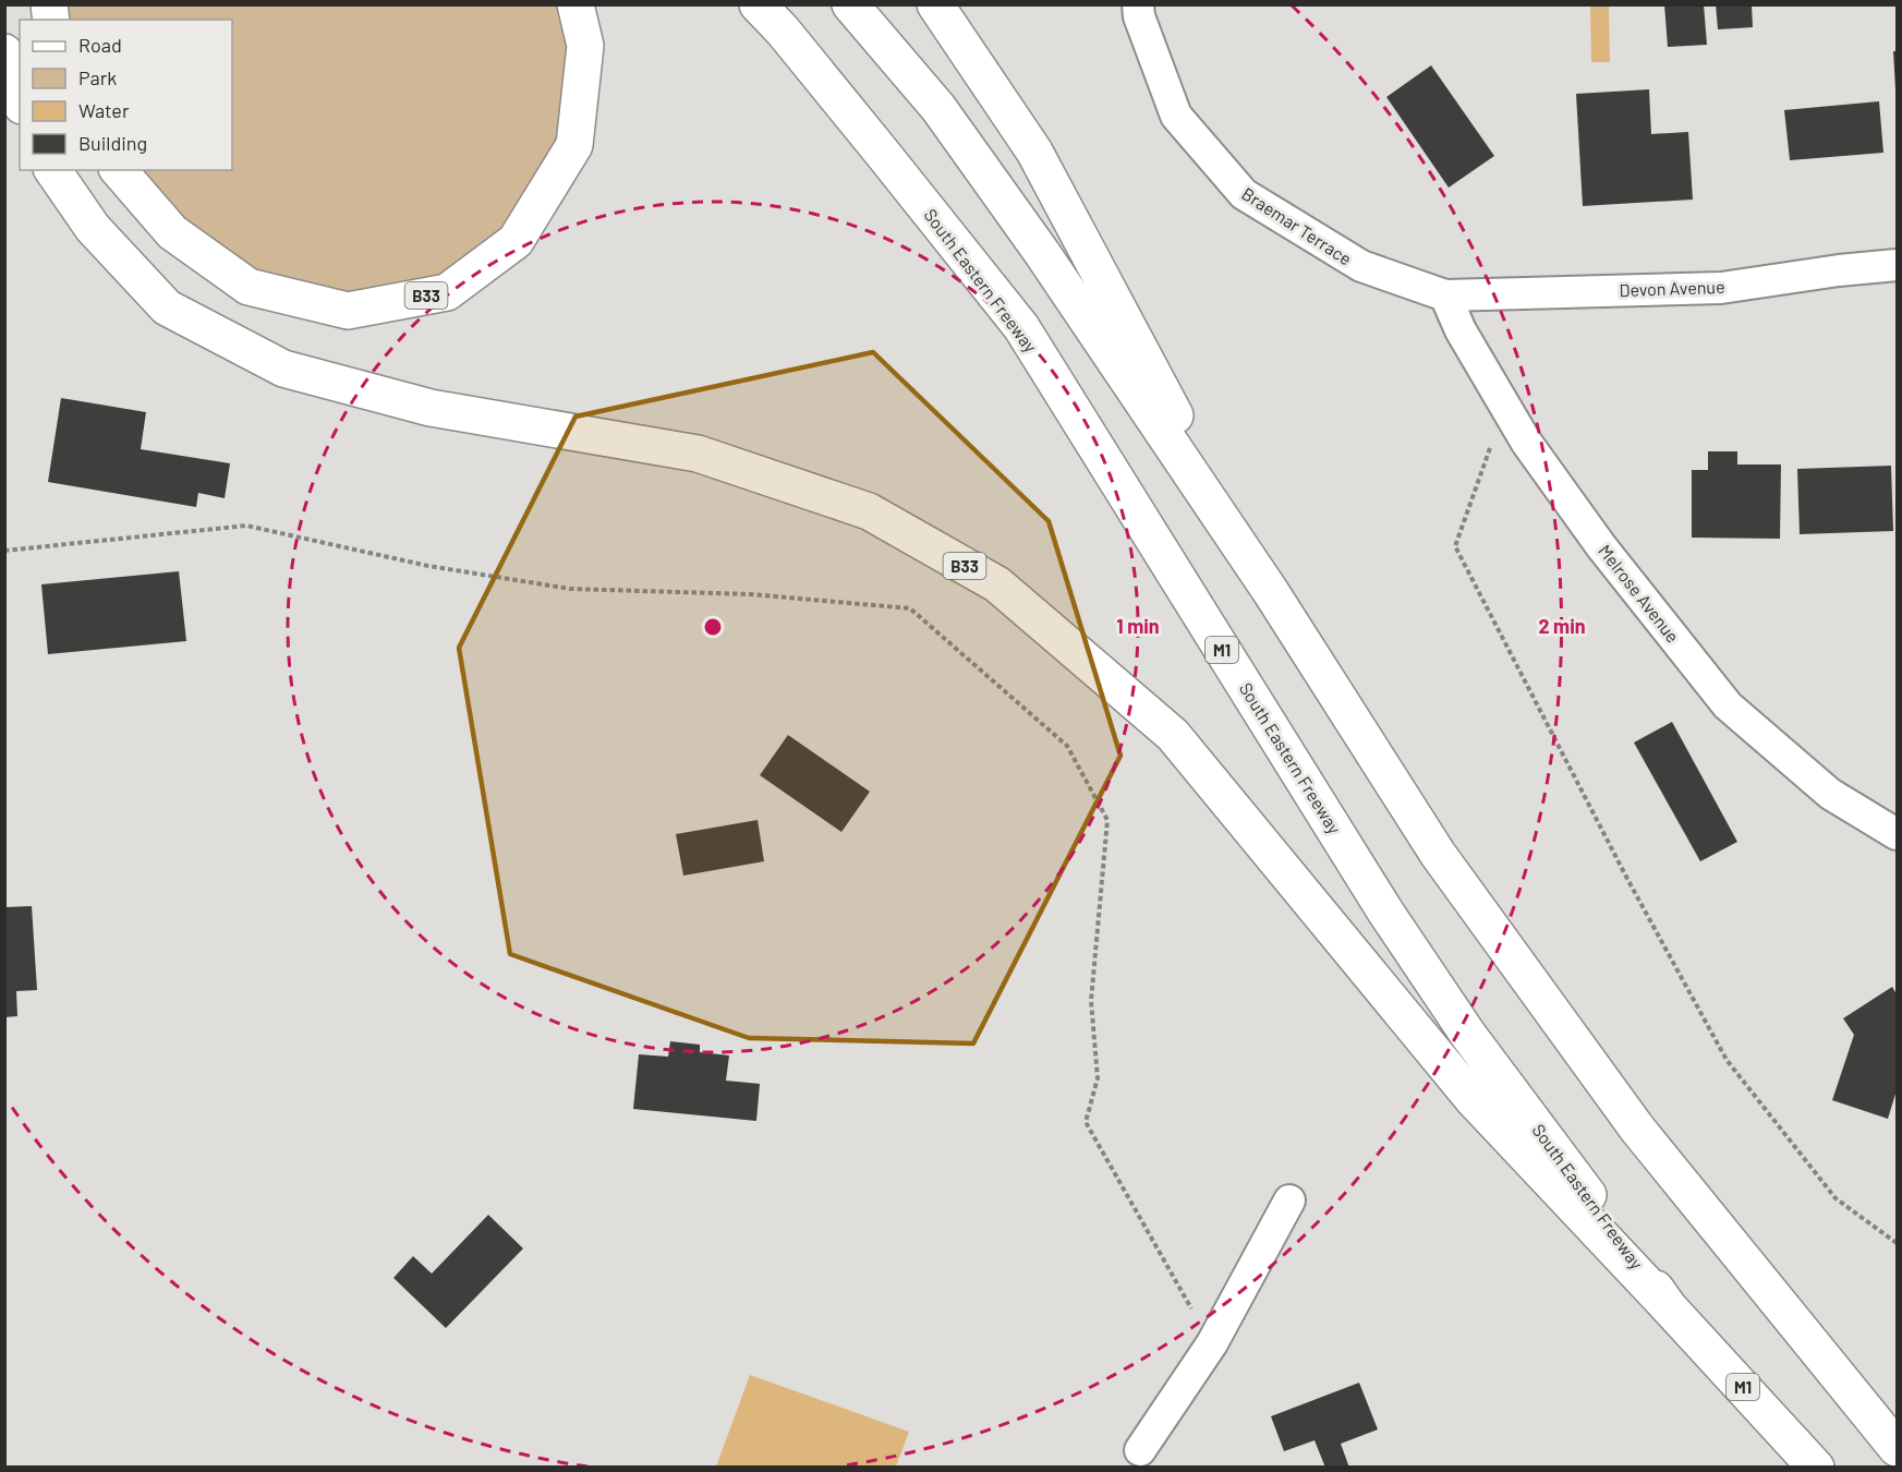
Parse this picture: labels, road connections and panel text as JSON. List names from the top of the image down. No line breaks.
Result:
{"streets":{"highway":["South Eastern Freeway","B33","M1"],"street":["Braemar Terrace","Devon Avenue","Melrose Avenue"]},"crossings":[["Braemar Terrace","Devon Avenue"],["Braemar Terrace","Melrose Avenue"],["South Eastern Freeway","B33"],["Devon Avenue","Melrose Avenue"]],"legend":["Road","Park","Water","Building"],"rings":["1 min","2 min"]}
